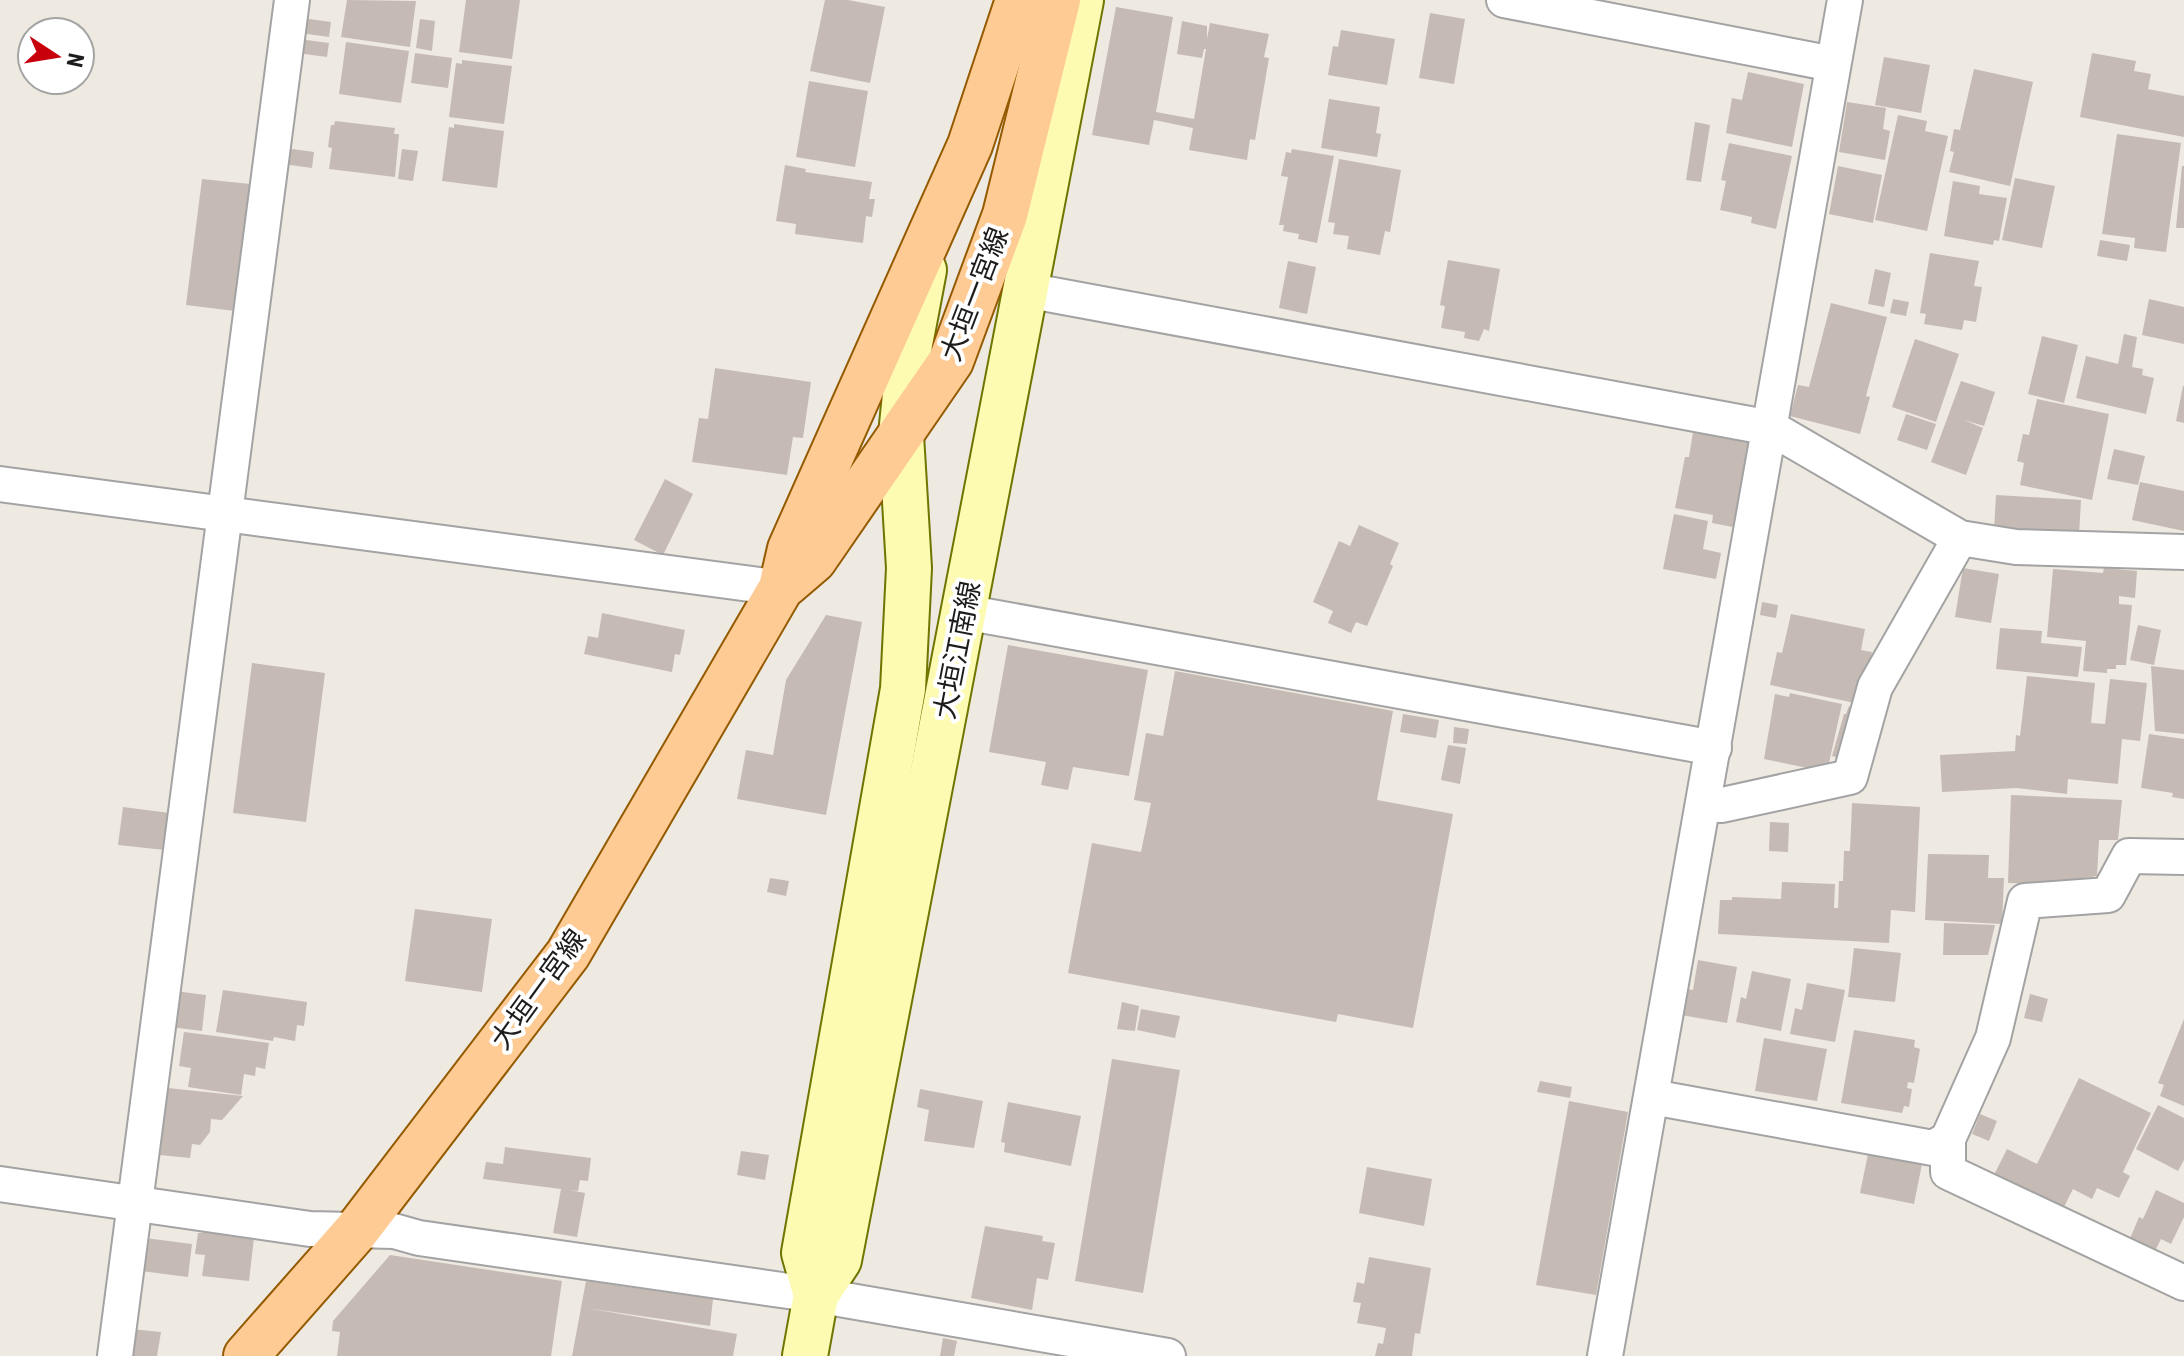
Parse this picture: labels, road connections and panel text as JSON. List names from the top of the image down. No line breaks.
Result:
{"streets":{"main road":["大垣一宮線","大垣江南線"]},"crossings":[["大垣一宮線","大垣江南線"]],"north":"right"}
